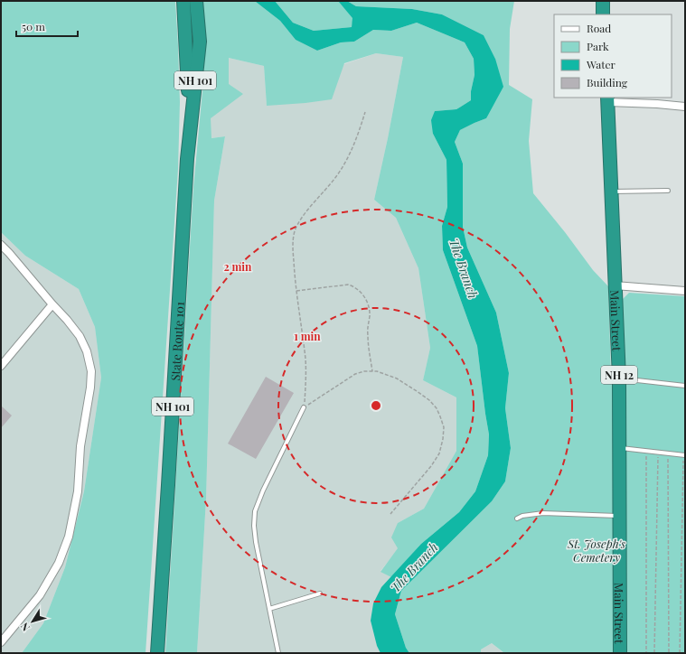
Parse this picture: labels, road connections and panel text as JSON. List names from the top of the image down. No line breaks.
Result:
{"streets":{"highway":["NH 101","Main Street","State Route 101","NH 12"]},"water":["The Branch"],"parks":["St. Joseph's Cemetery"],"legend":["Road","Park","Water","Building"],"scale_bar":"50 m","north":"bottom left","rings":["2 min","1 min"]}
